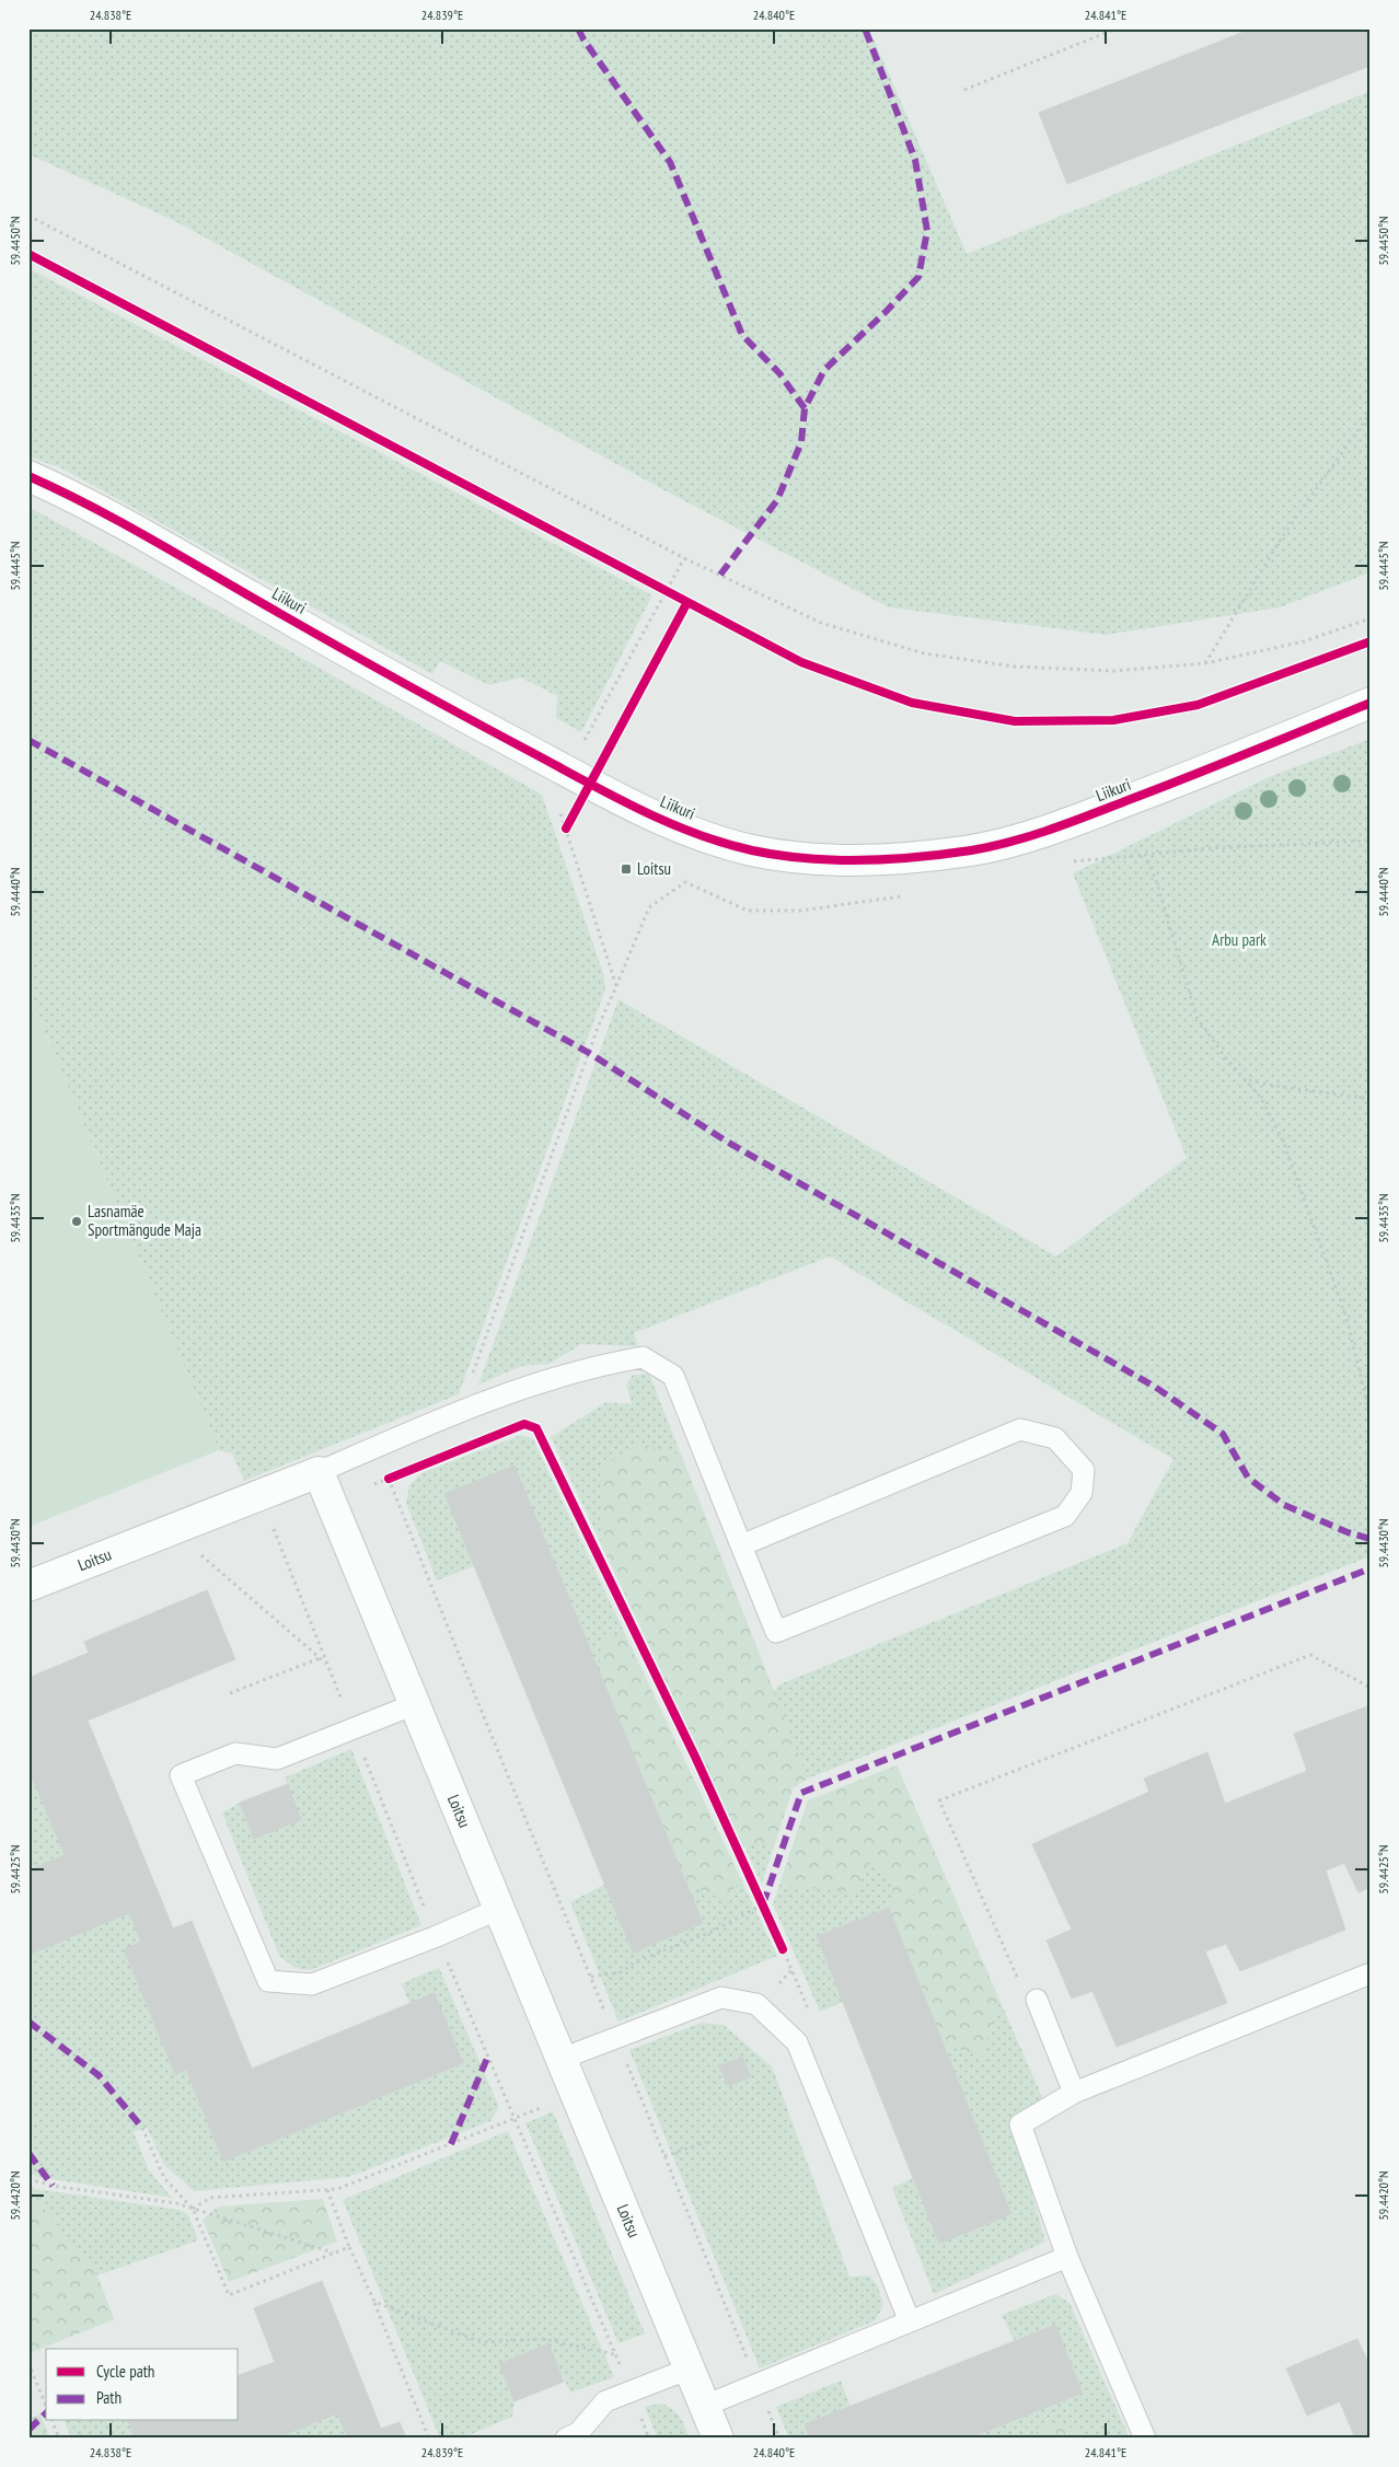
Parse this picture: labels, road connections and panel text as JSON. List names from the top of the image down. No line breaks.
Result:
{"streets":{"street":["Liikuri","Loitsu"]},"parks":["Arbu park"],"places":{"transit":["Loitsu"],"other":["Lasnamäe Sportmängude Maja"]},"legend":["Cycle path","Path"],"coordinates":["24.838°E","24.839°E","24.840°E","24.841°E","59.4450°N","59.4445°N","59.4440°N","59.4435°N","59.4430°N","59.4425°N","59.4420°N"]}
